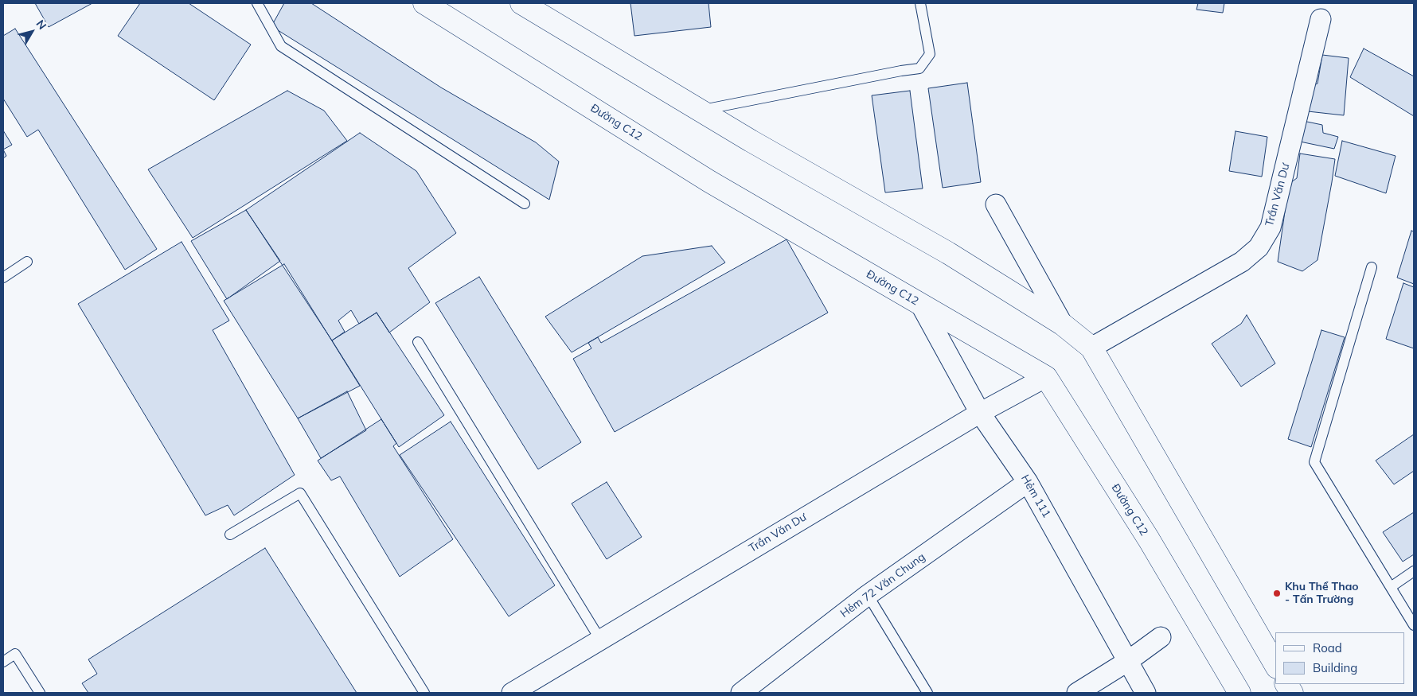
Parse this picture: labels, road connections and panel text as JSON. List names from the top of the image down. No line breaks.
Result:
{"streets":{"main road":["Đường C12"],"street":["Trần Văn Dư","Hẻm 111","Hẻm 72 Văn Chung"]},"crossings":[["Đường C12","Trần Văn Dư"],["Đường C12","Hẻm 111"],["Trần Văn Dư","Hẻm 111"],["Hẻm 111","Hẻm 72 Văn Chung"]],"places":["Khu Thể Thao - Tấn Trường"],"legend":["Road","Building"],"north":"top right"}
